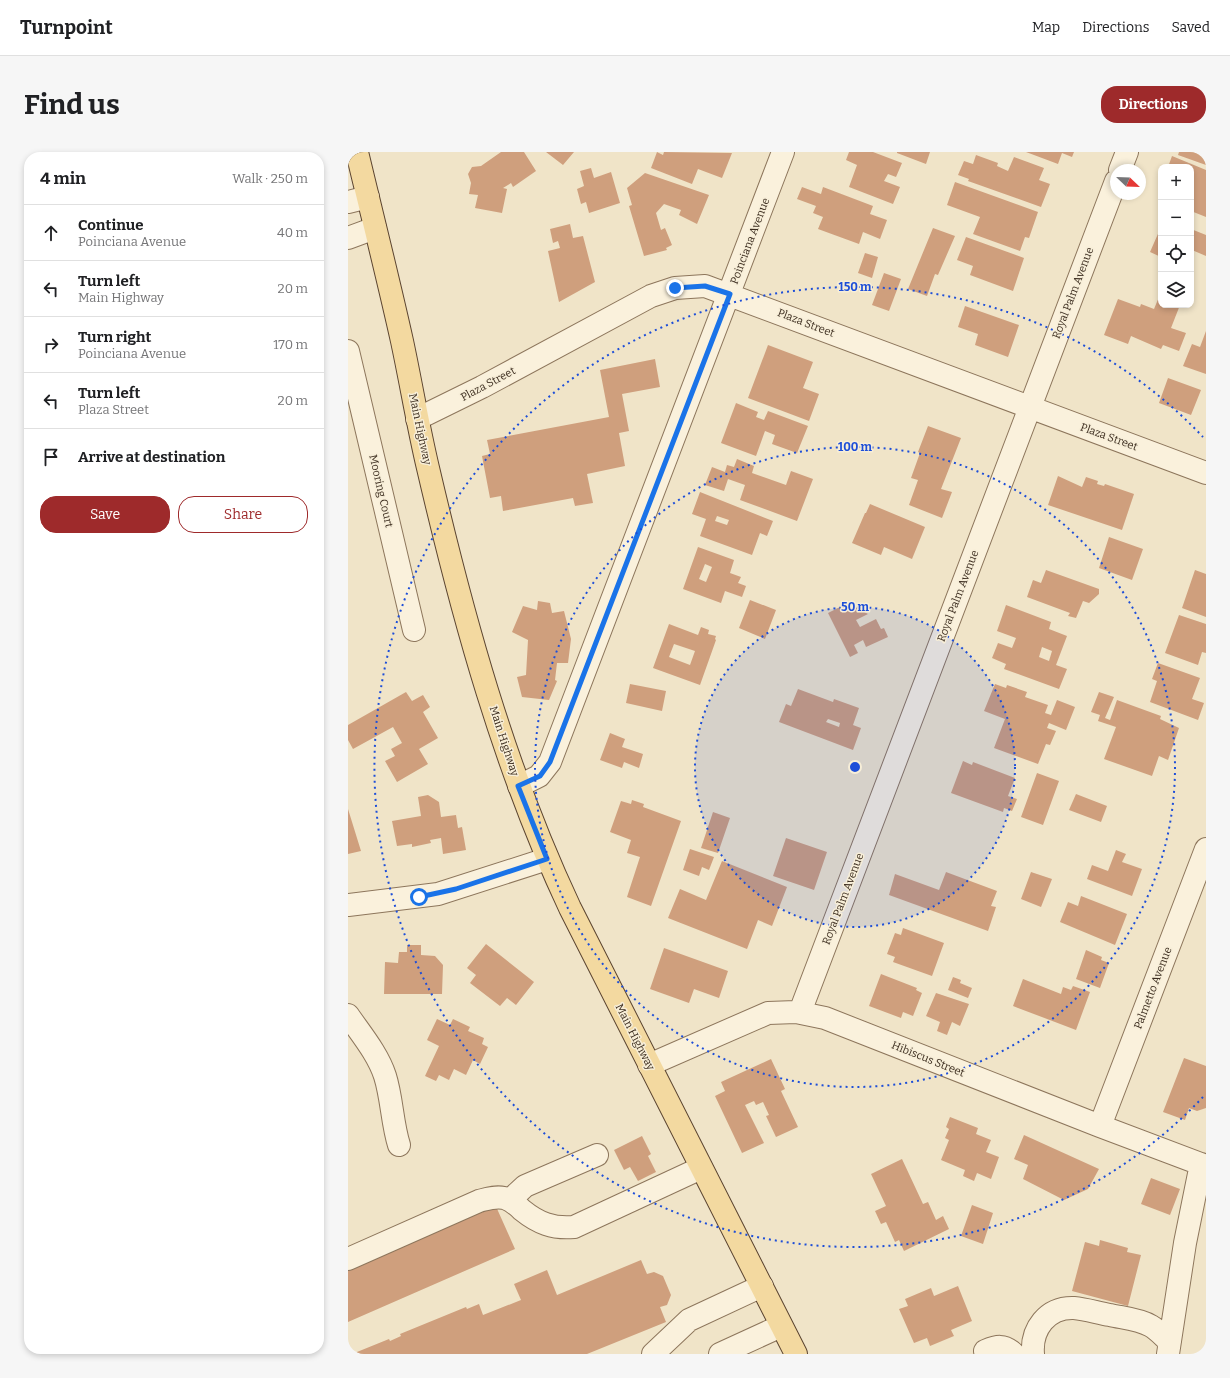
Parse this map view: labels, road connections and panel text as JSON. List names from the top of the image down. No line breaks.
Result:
{"streets":{"main road":["Main Highway"],"street":["Poinciana Avenue","Royal Palm Avenue","Plaza Street","Mooring Court","Palmetto Avenue","Hibiscus Street"]},"crossings":[["Poinciana Avenue","Plaza Street"],["Poinciana Avenue","Main Highway"],["Royal Palm Avenue","Plaza Street"],["Royal Palm Avenue","Hibiscus Street"],["Plaza Street","Main Highway"],["Main Highway","Hibiscus Street"],["Palmetto Avenue","Hibiscus Street"]],"north":"bottom right","page":{"header":"Turnpoint","nav":["Map","Directions","Saved"],"buttons":["Directions",["Save","Share"]],"title":"Find us","heading":["4 min","Walk · 250 m"],"map_buttons":["+","−"],"list":[["Continue","Poinciana Avenue","40 m"],["Turn left","Main Highway","20 m"],["Turn right","Poinciana Avenue","170 m"],["Turn left","Plaza Street","20 m"],"Arrive at destination"]},"rings":["150 m","100 m","50 m"]}
